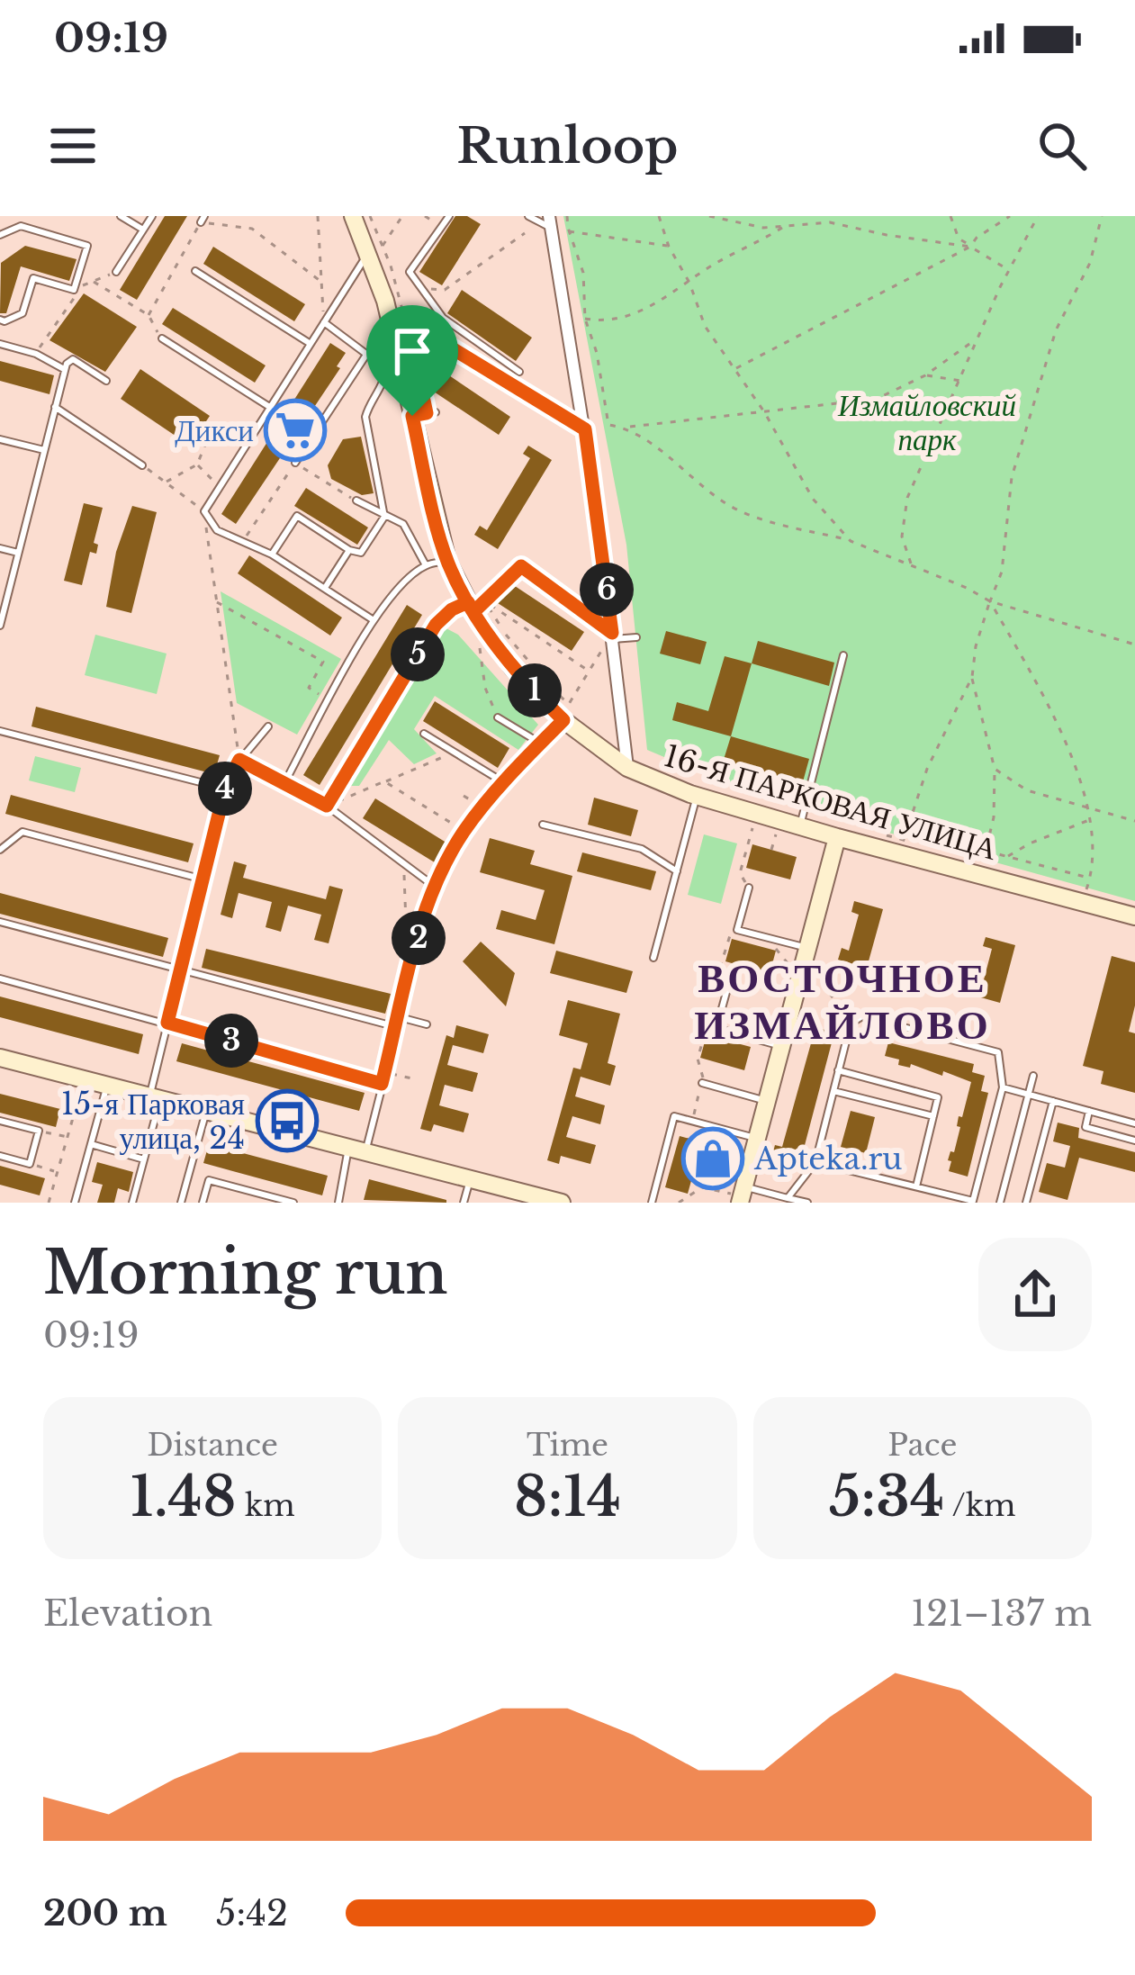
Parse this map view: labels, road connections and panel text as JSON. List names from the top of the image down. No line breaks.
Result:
{"streets":{"main road":["16-Я ПАРКОВАЯ УЛИЦА"]},"districts":["ВОСТОЧНОЕ ИЗМАЙЛОВО"],"parks":["Измайловский парк"],"places":{"supermarket":["Дикси"],"bus stop":["15-я Парковая улица, 24"],"shop":["Apteka.ru"]},"page":{"status":"09:19","header":"Runloop","pins":["6","5","1","4","2","3"],"heading":["Morning run","09:19"],"stats":[["Distance","1.48 km"],["Time","8:14"],["Pace","5:34 /km"]],"chart":["Elevation","121–137 m"],"list":[{"name":"200 m","note":"5:42"}]}}
